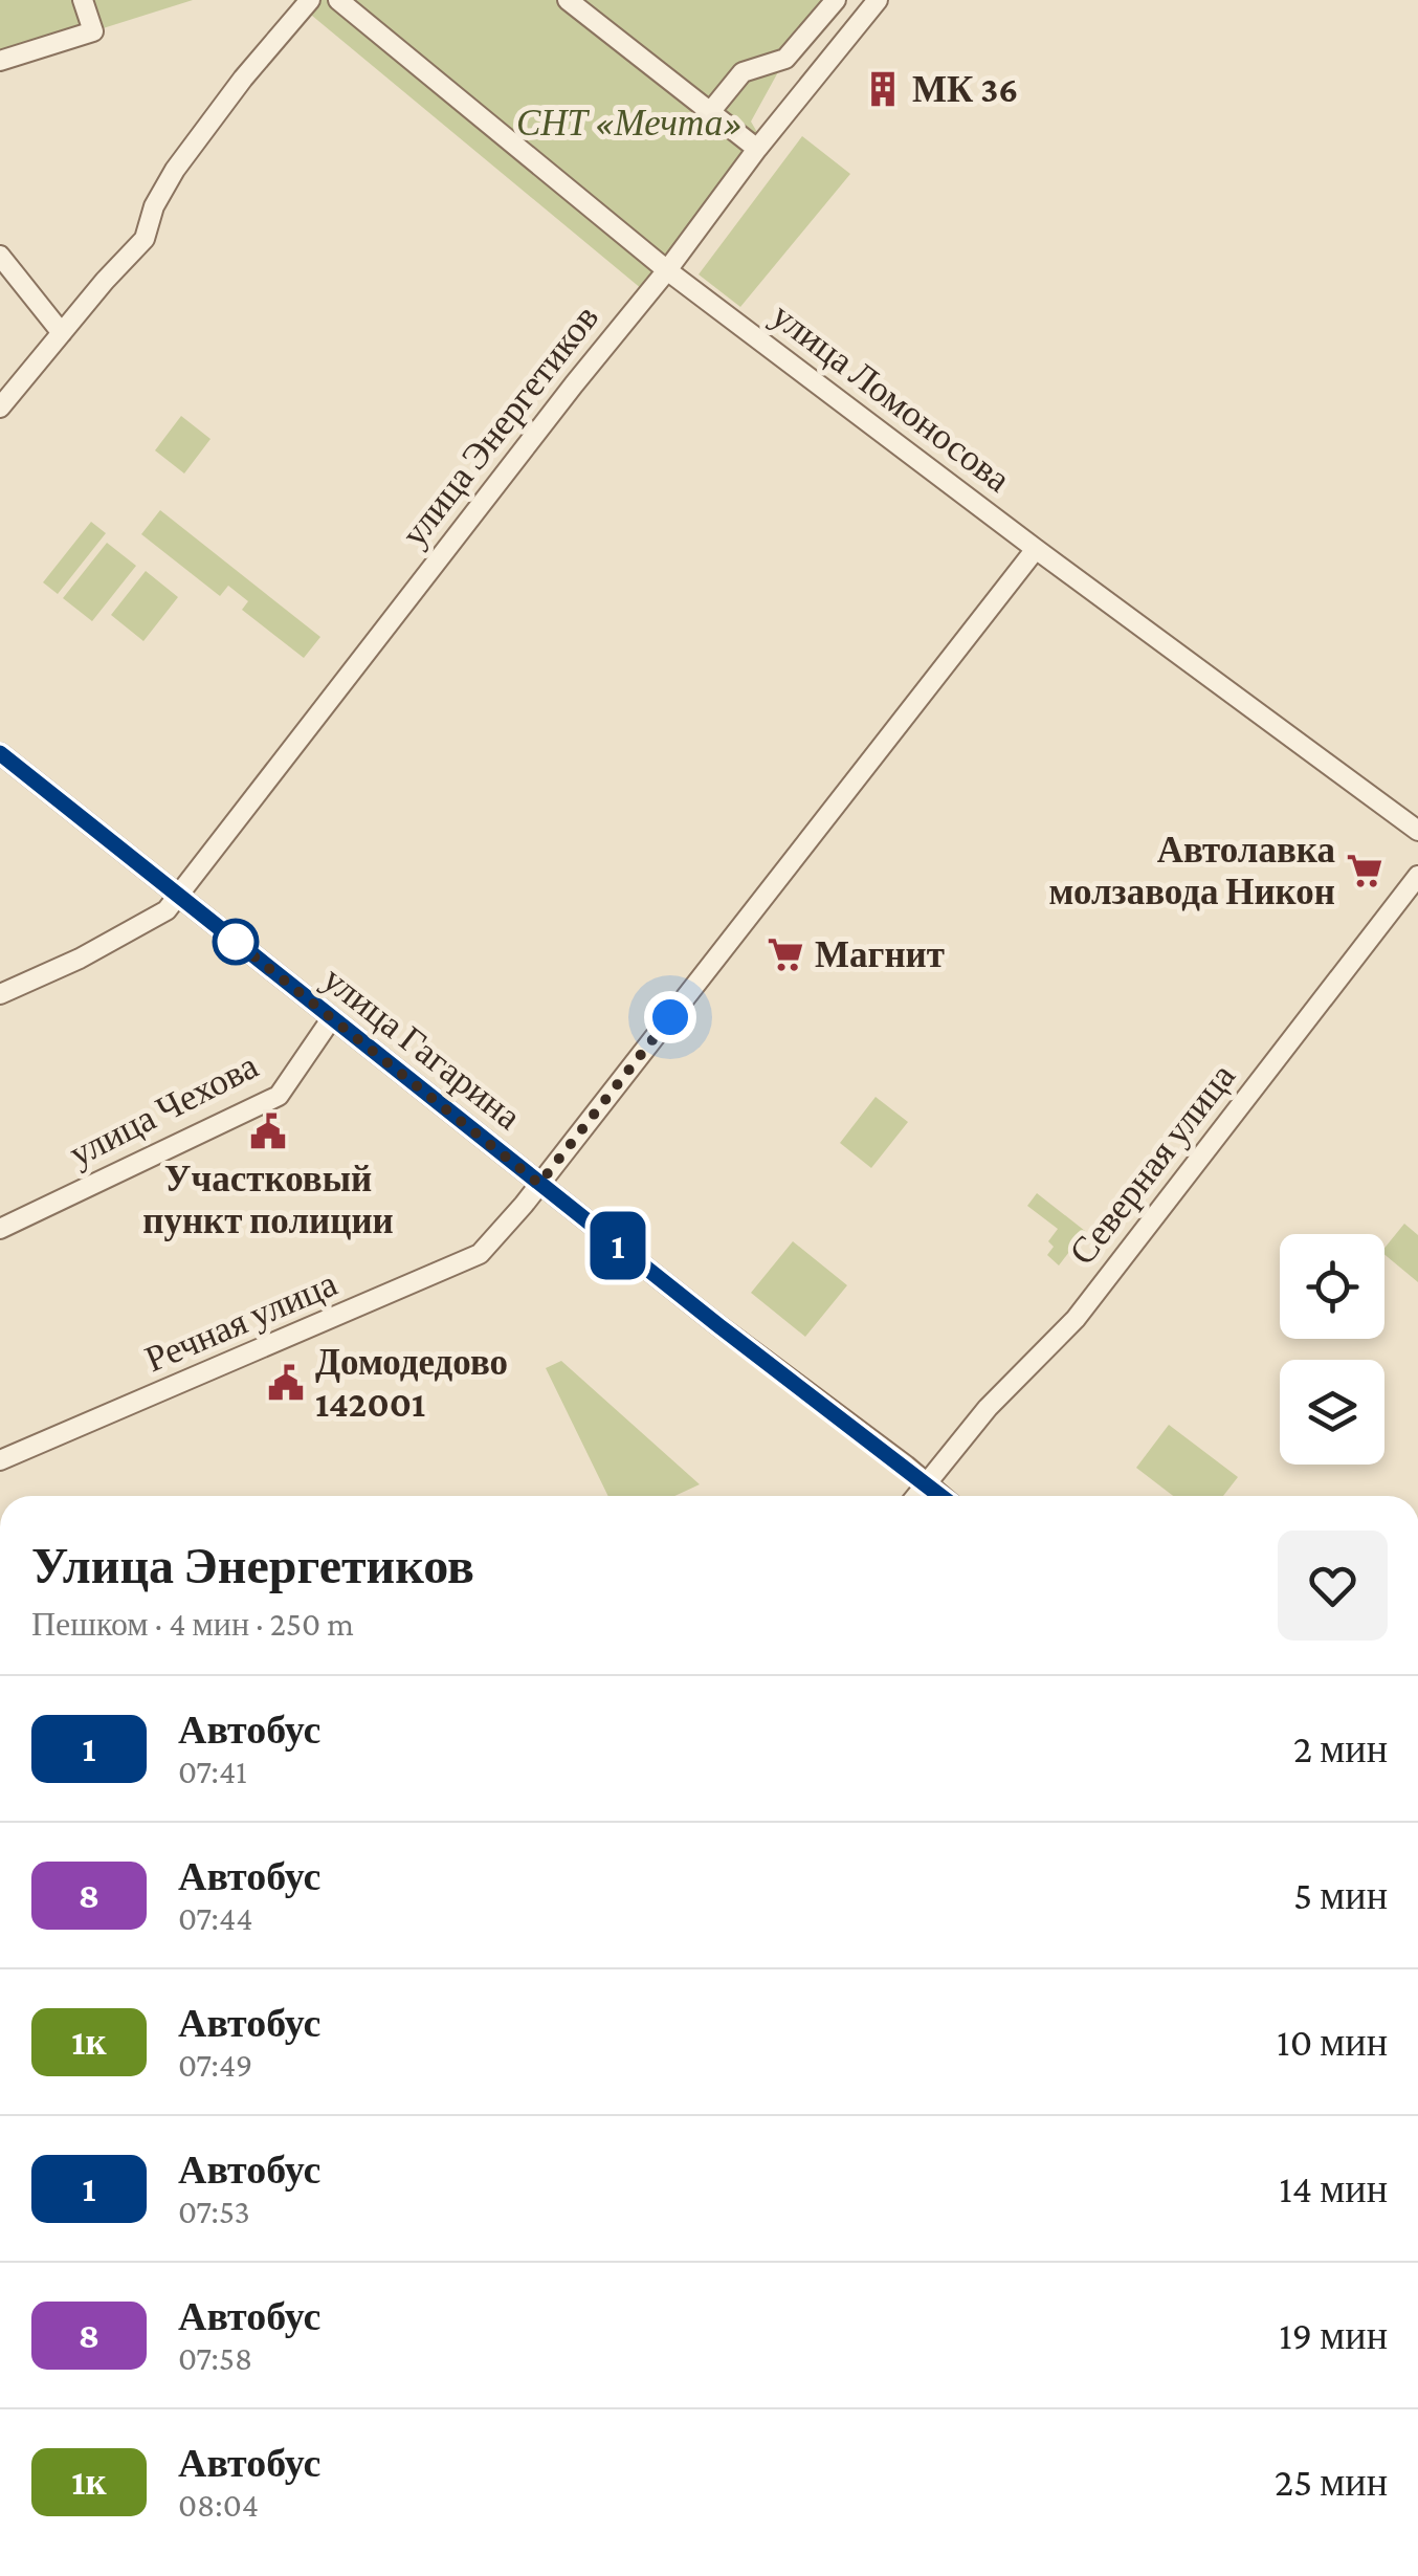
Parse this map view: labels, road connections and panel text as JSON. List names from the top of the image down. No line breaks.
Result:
{"streets":{"street":["улица Ломоносова","улица Энергетиков","улица Гагарина","улица Чехова","Северная улица","Речная улица"]},"crossings":[["улица Ломоносова","улица Энергетиков"],["улица Ломоносова","Речная улица"],["улица Энергетиков","улица Гагарина"],["улица Гагарина","улица Чехова"],["улица Гагарина","Северная улица"],["улица Гагарина","Речная улица"]],"parks":["СНТ «Мечта»"],"places":{"building":["МК 36"],"supermarket":["Автолавка молзавода Никон","Магнит"],"public building":["Участковый пункт полиции","Домодедово 142001"]},"lines":["bus line 1"],"page":{"on_map":"1","heading":["Улица Энергетиков","Пешком · 4 мин · 250 m"],"list":[{"mark":"1","name":"Автобус","note":"07:41","value":"2 мин"},{"mark":"8","name":"Автобус","note":"07:44","value":"5 мин"},{"mark":"1к","name":"Автобус","note":"07:49","value":"10 мин"},{"mark":"1","name":"Автобус","note":"07:53","value":"14 мин"},{"mark":"8","name":"Автобус","note":"07:58","value":"19 мин"},{"mark":"1к","name":"Автобус","note":"08:04","value":"25 мин"}]}}
